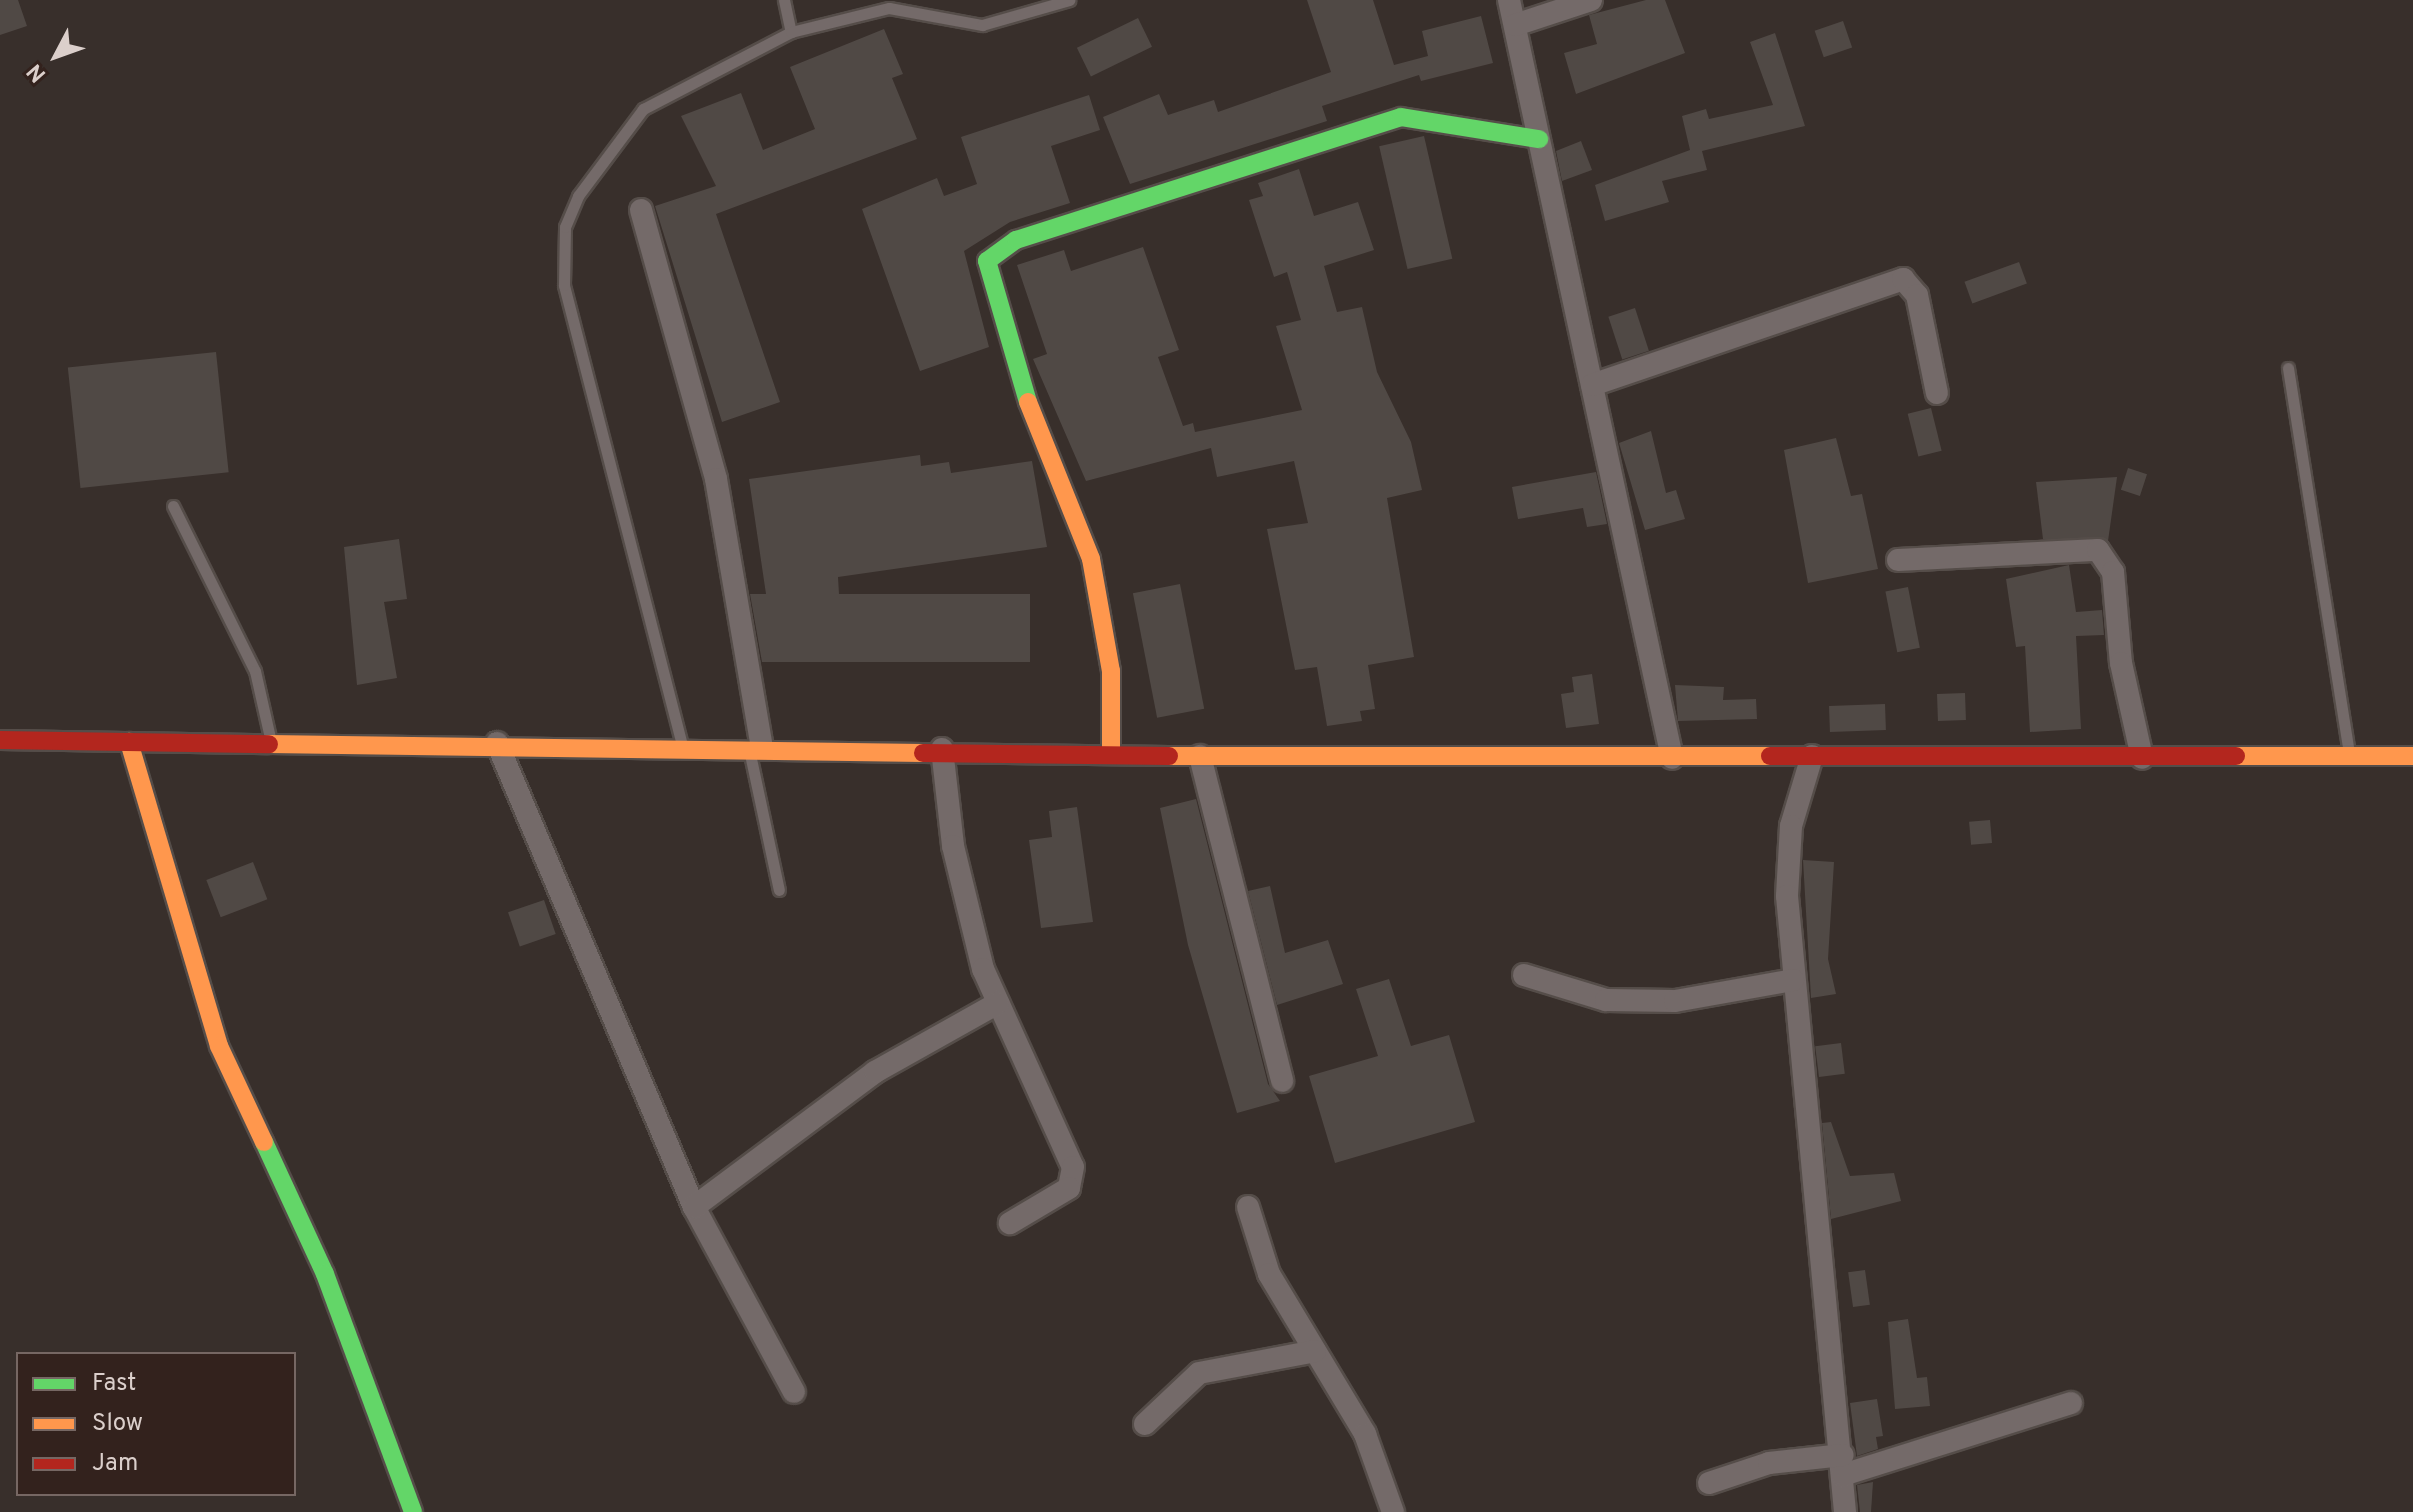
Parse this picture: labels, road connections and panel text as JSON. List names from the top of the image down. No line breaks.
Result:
{"legend":["Fast","Slow","Jam"],"north":"bottom left"}
